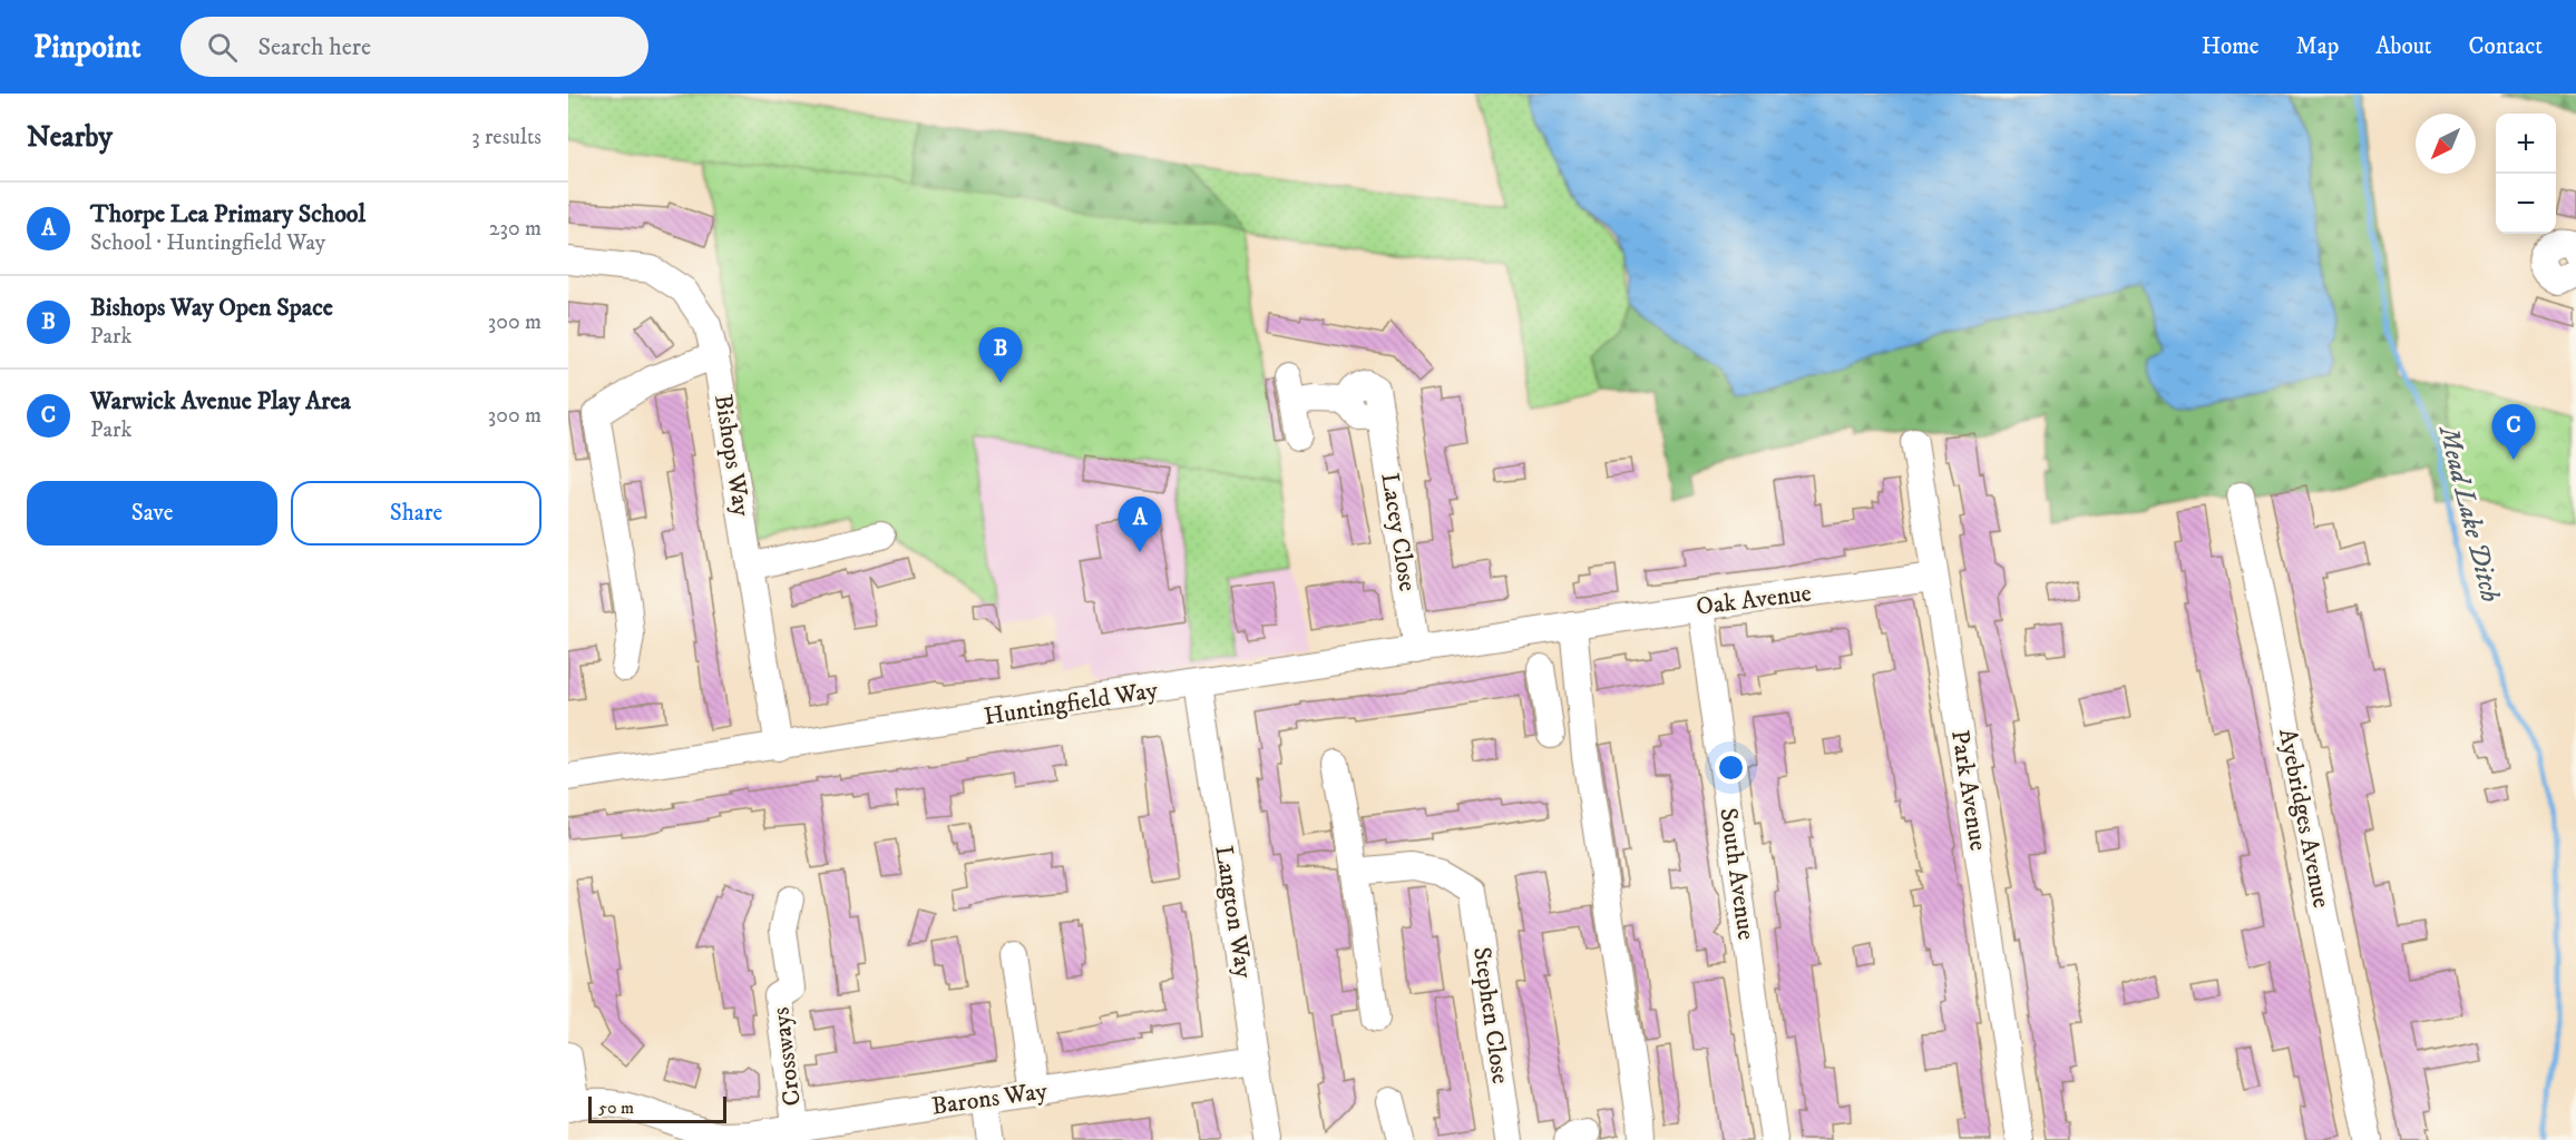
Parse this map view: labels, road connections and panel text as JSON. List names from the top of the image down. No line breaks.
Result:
{"streets":{"street":["Bishops Way","Lacey Close","Oak Avenue","Huntingfield Way","Park Avenue","Ayebridges Avenue","South Avenue","Langton Way","Stephen Close","Crossways","Barons Way"]},"crossings":[["Bishops Way","Huntingfield Way"],["Lacey Close","Huntingfield Way"],["Oak Avenue","Huntingfield Way"],["Oak Avenue","Park Avenue"],["Oak Avenue","South Avenue"],["Huntingfield Way","Langton Way"],["Langton Way","Barons Way"],["Crossways","Barons Way"]],"water":["Mead Lake Ditch"],"scale_bar":"50 m","north":"bottom left","page":{"header":"Pinpoint","search":"Search here","nav":["Home","Map","About","Contact"],"heading":["Nearby","3 results"],"map_buttons":["+","−"],"list":[{"mark":"A","name":"Thorpe Lea Primary School","note":"School · Huntingfield Way","value":"230 m"},{"mark":"B","name":"Bishops Way Open Space","note":"Park","value":"300 m"},{"mark":"C","name":"Warwick Avenue Play Area","note":"Park","value":"300 m"}],"pins":["B","C","A"],"buttons":["Save","Share"],"scale":"50 m"}}
